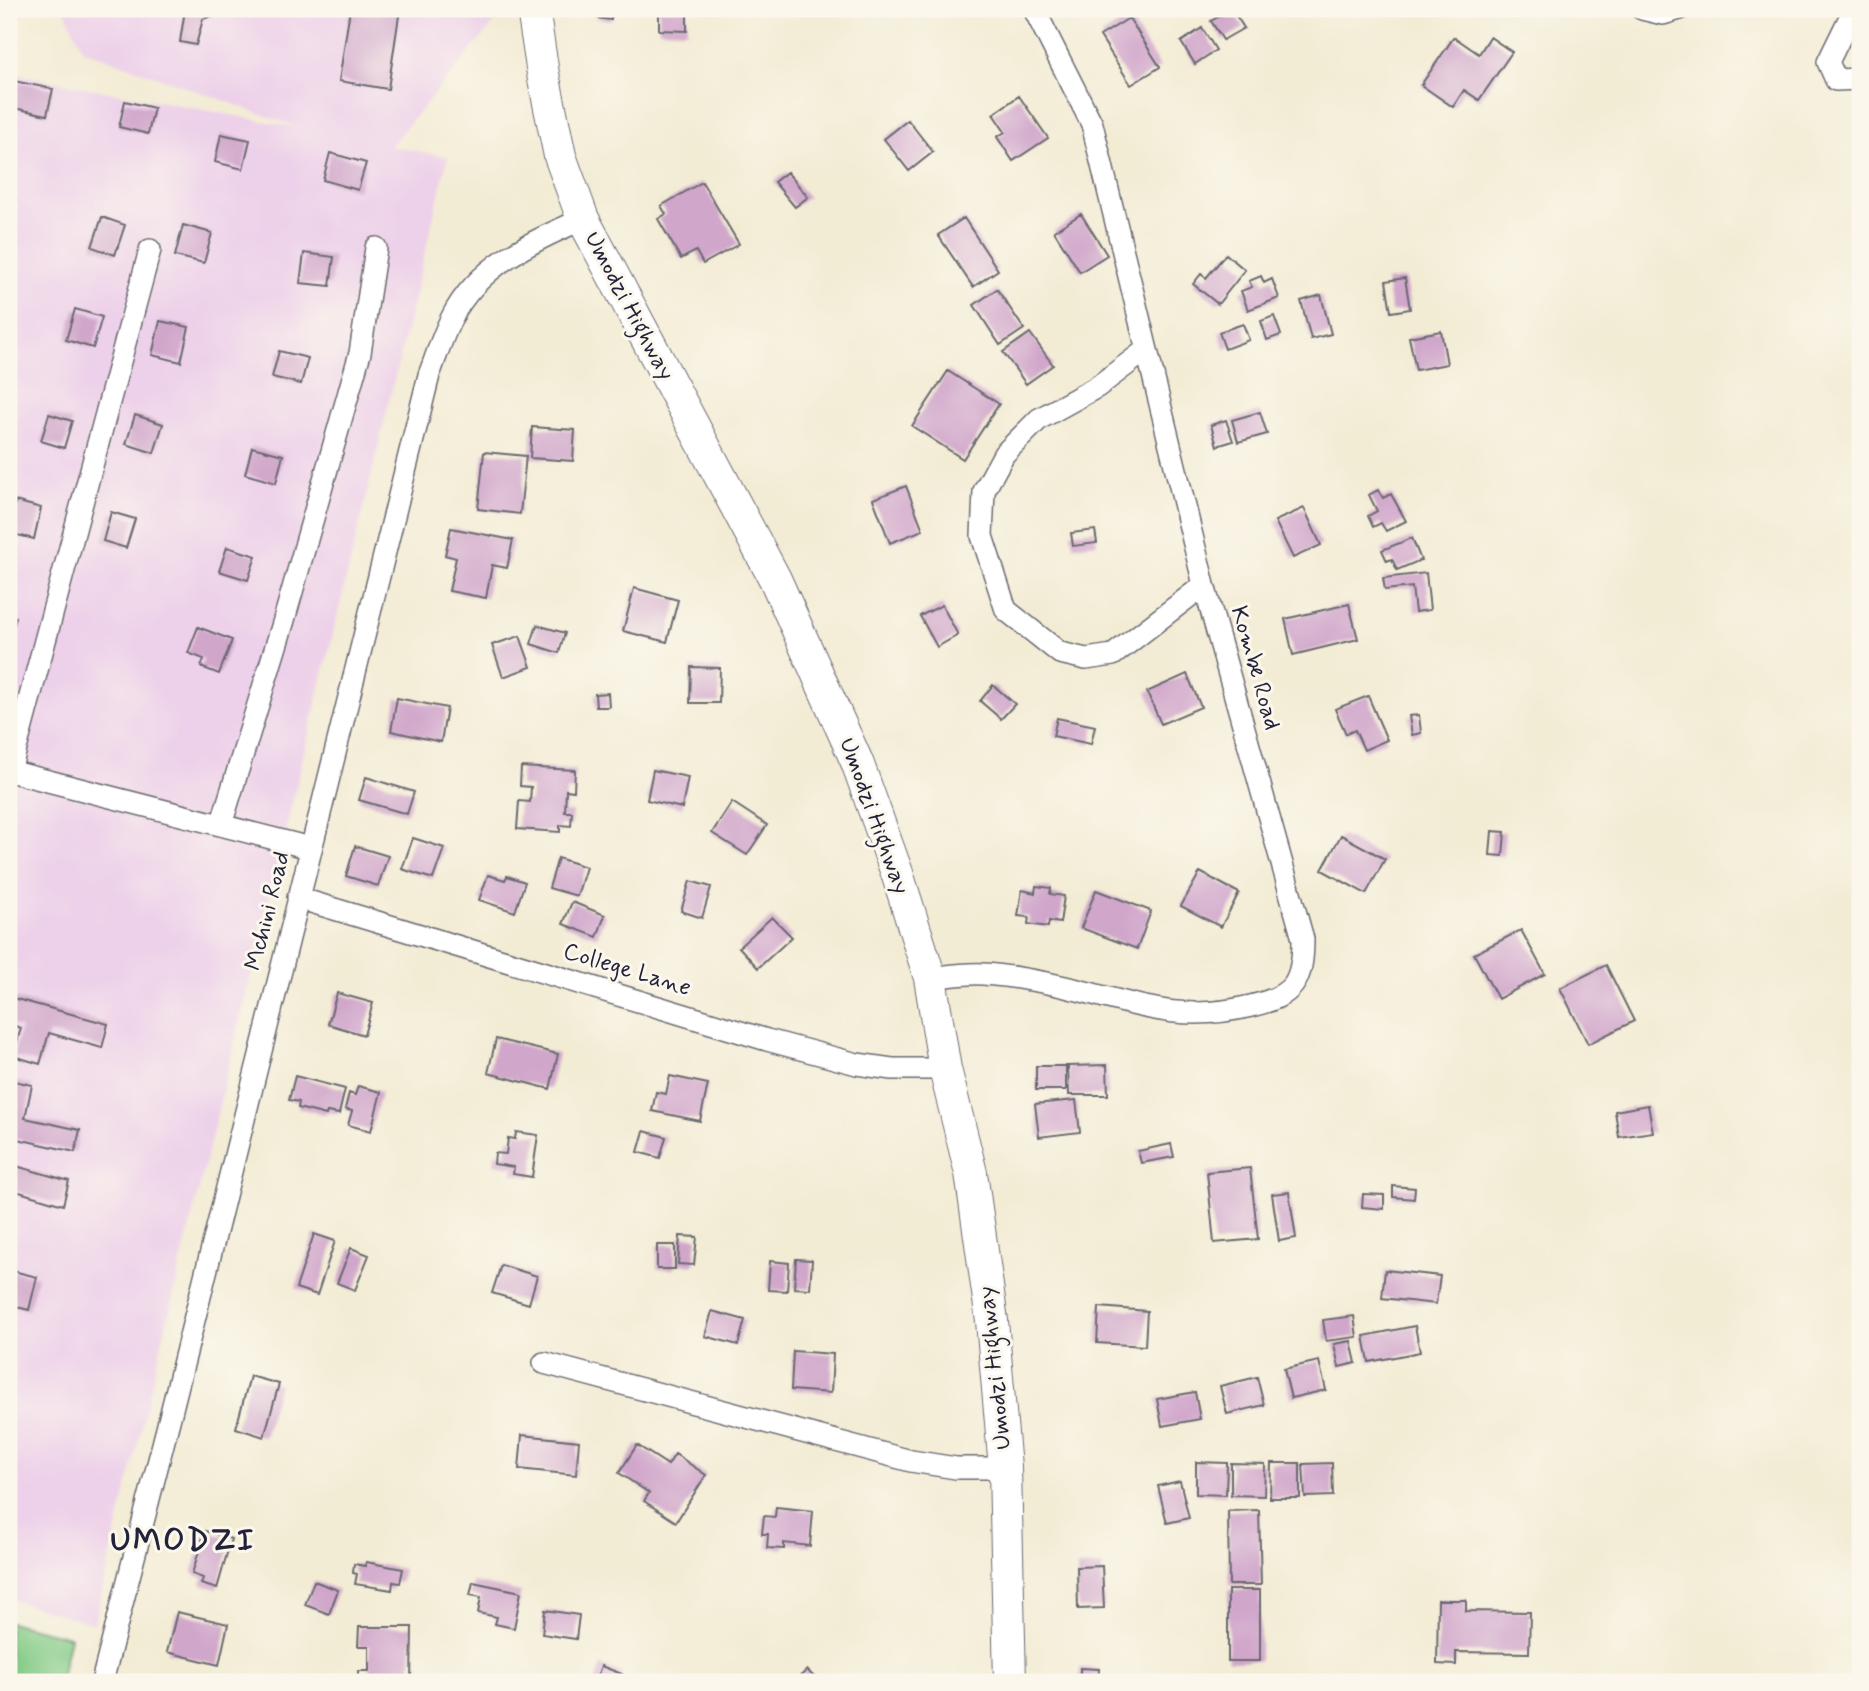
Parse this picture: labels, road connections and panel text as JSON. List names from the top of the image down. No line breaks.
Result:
{"streets":{"highway":["Umodzi Highway"],"street":["Kombe Road","Mchini Road","College Lane"]},"crossings":[["Umodzi Highway","Kombe Road"],["Umodzi Highway","Mchini Road"],["Umodzi Highway","College Lane"],["Mchini Road","College Lane"]],"districts":["UMODZI"]}
